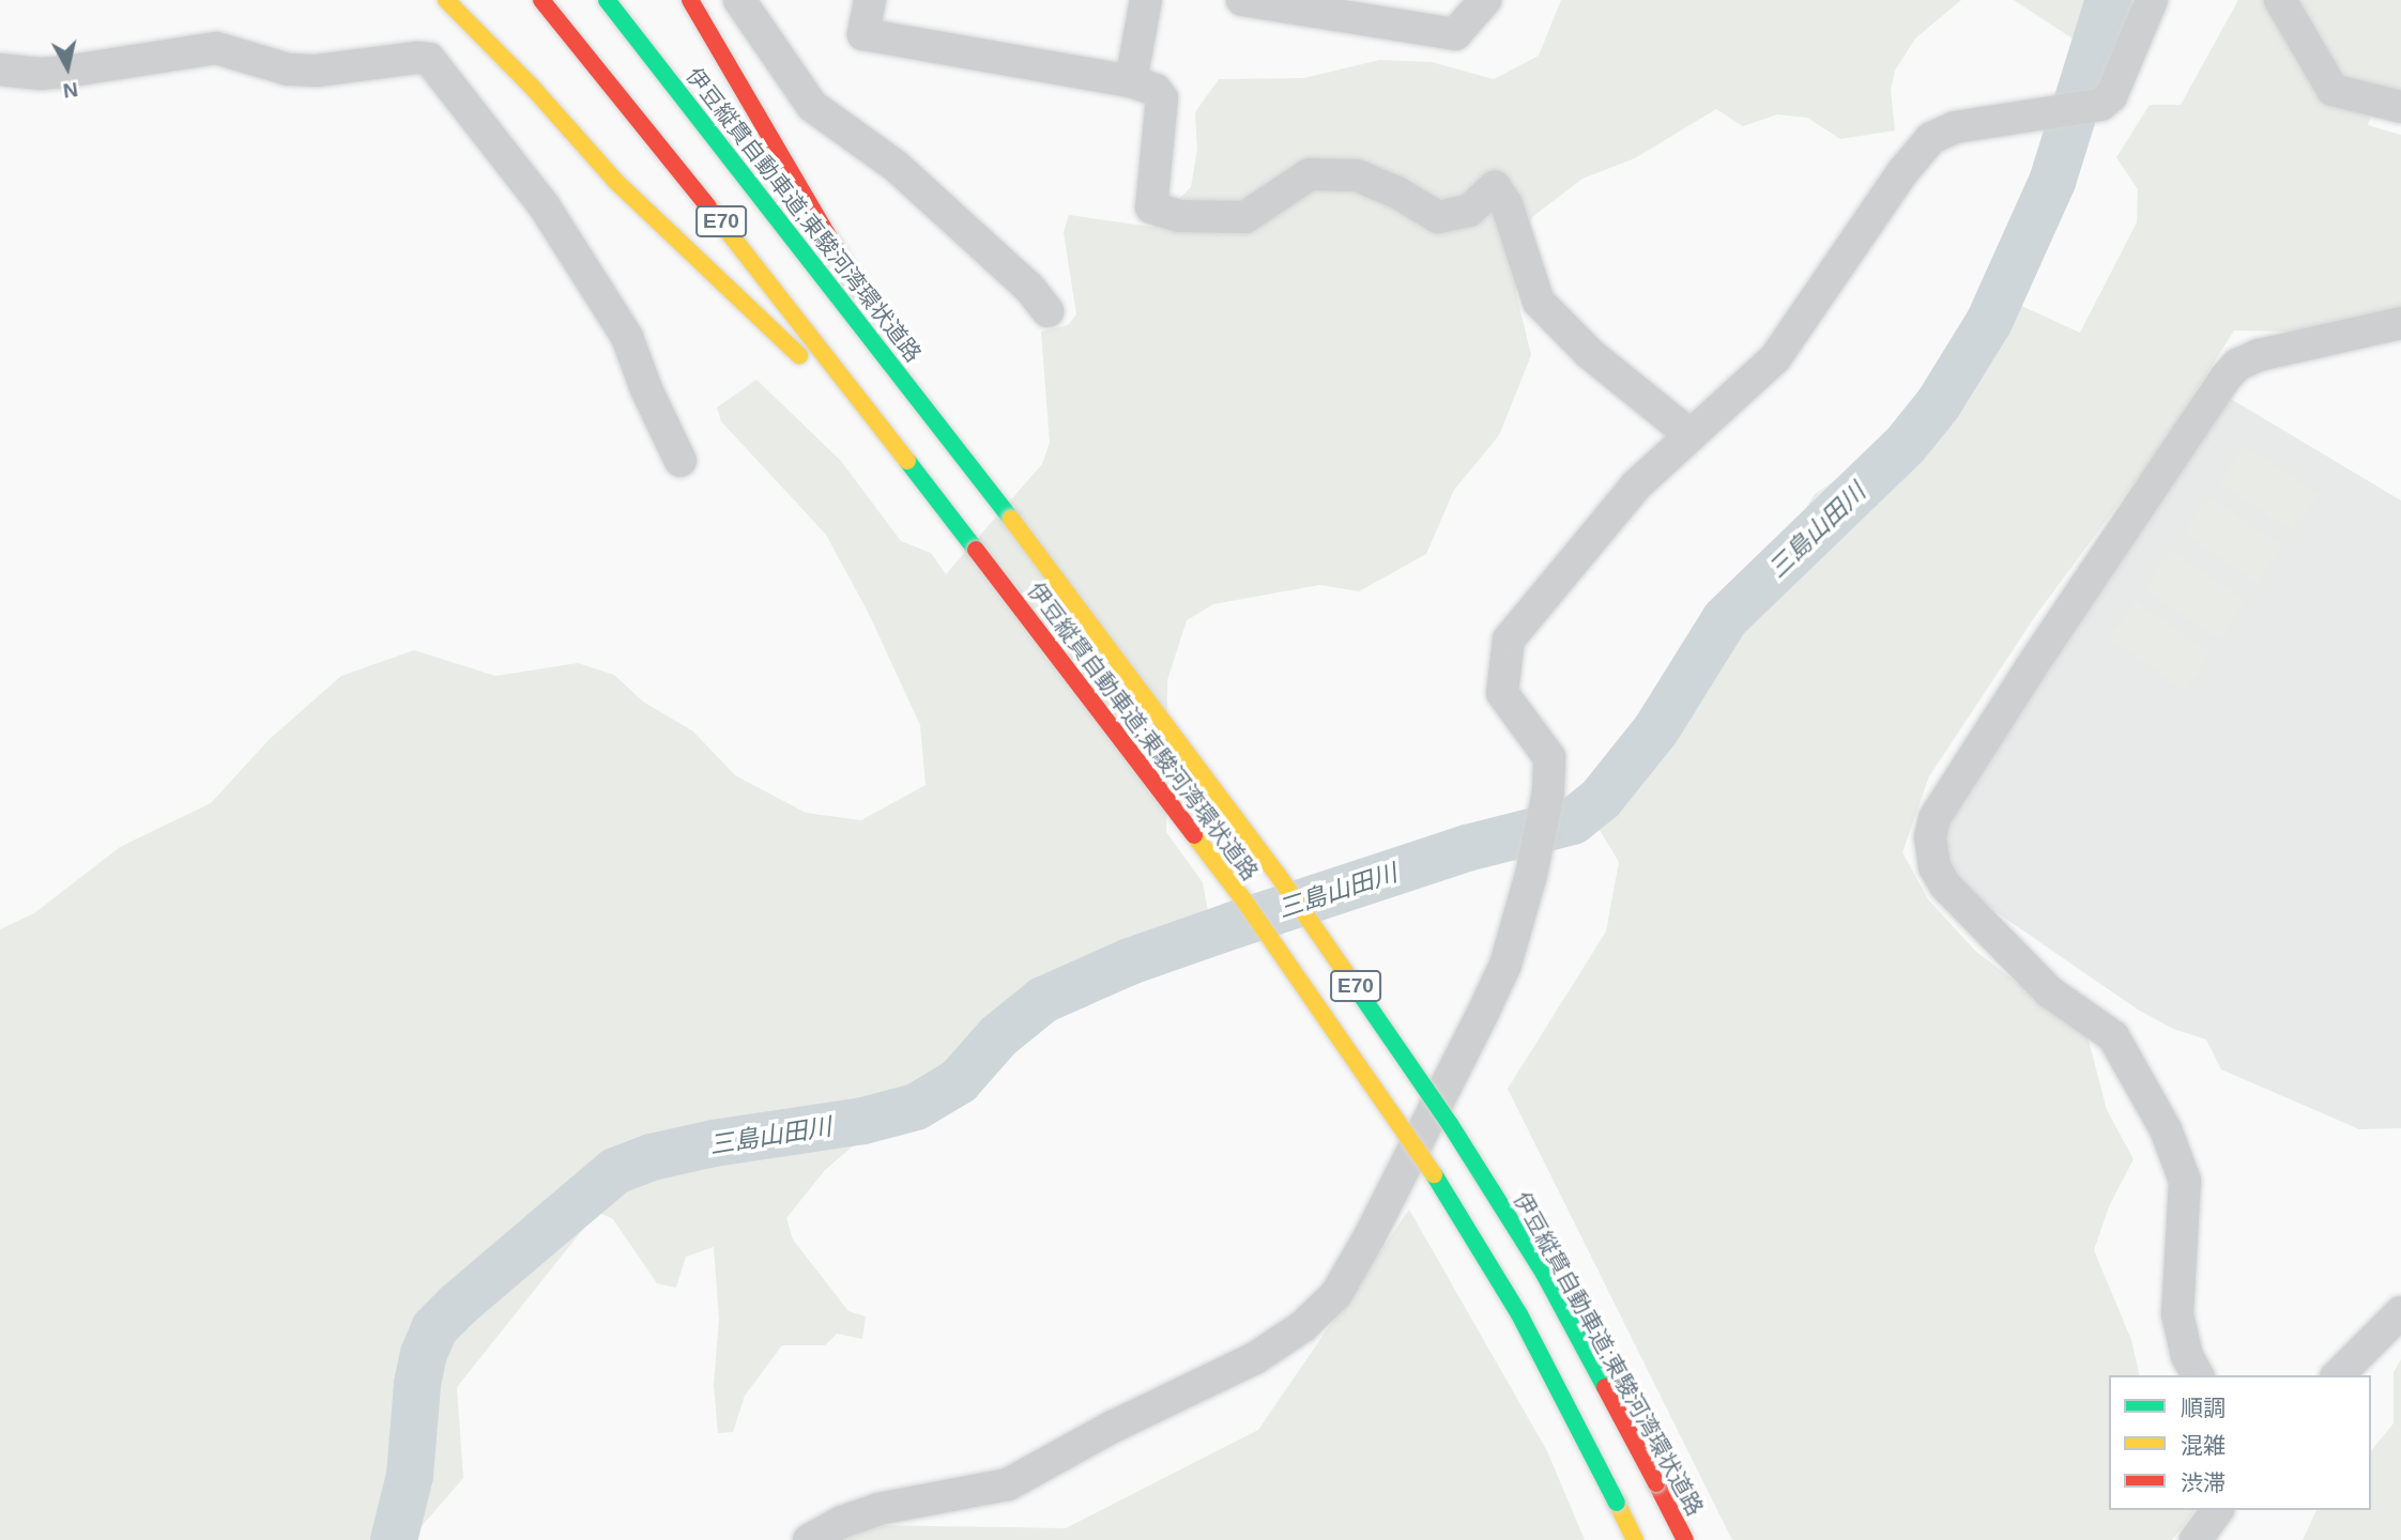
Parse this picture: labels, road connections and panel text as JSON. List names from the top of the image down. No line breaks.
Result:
{"streets":{"highway":["伊豆縦貫自動車道;東駿河湾環状道路","E70"]},"water":["三島山田川"],"legend":["順調","混雑","渋滞"],"north":"bottom"}
